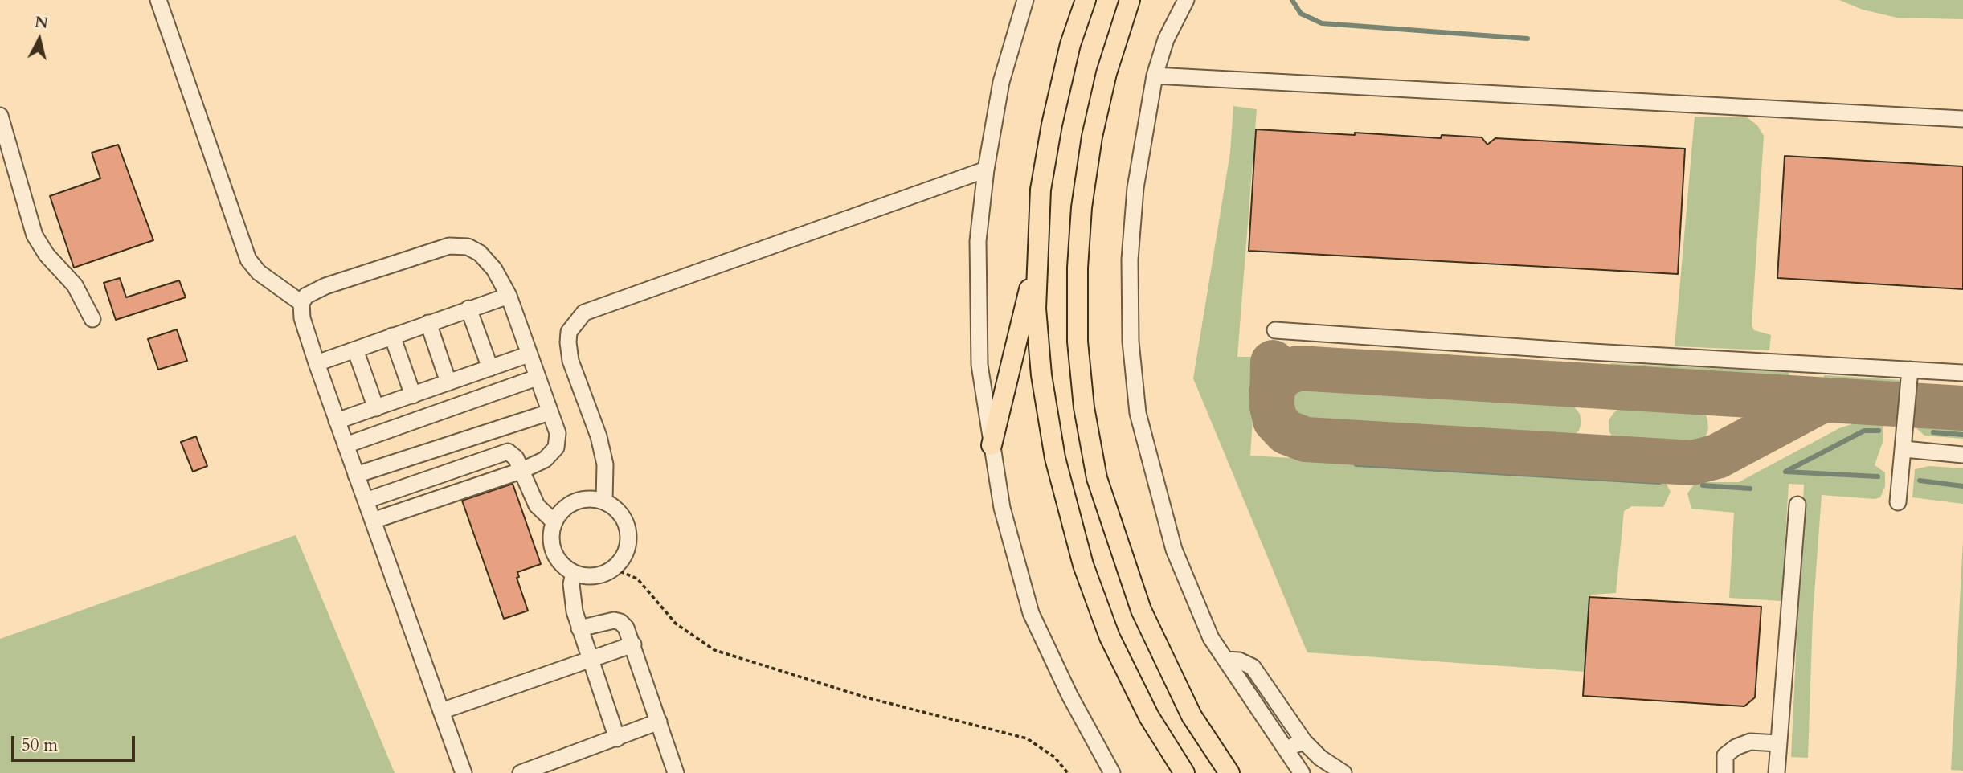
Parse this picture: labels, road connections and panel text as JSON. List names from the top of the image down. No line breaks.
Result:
{"scale_bar":"50 m","north":"top"}
